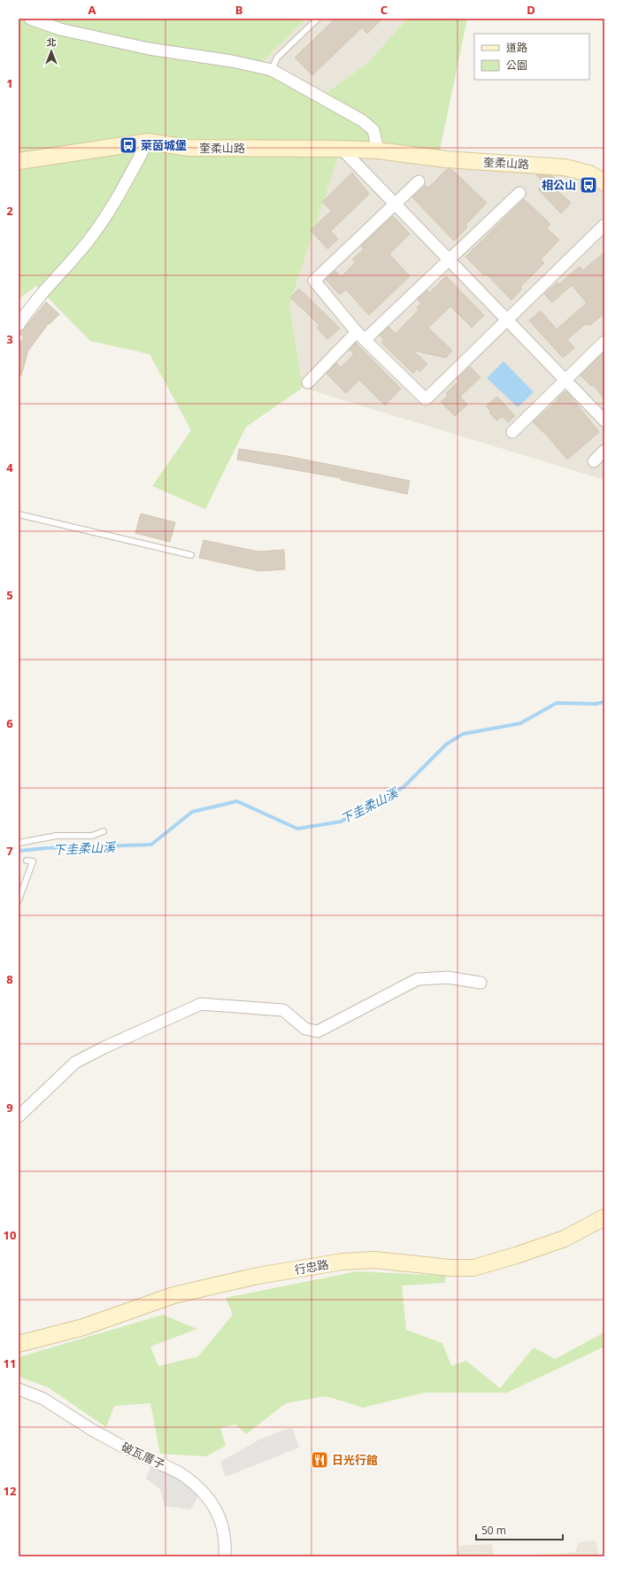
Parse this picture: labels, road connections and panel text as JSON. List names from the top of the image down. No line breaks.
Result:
{"streets":{"street":["奎柔山路","行忠路","破瓦厝子"]},"water":["下圭柔山溪"],"places":{"bus stop":["萊茵城堡","相公山"],"restaurant":["日光行館"]},"legend":["道路","公園"],"scale_bar":"50 m","north":"top","grid":{"columns":["A","B","C","D"],"rows":["1","2","3","4","5","6","7","8","9","10","11","12"]}}
